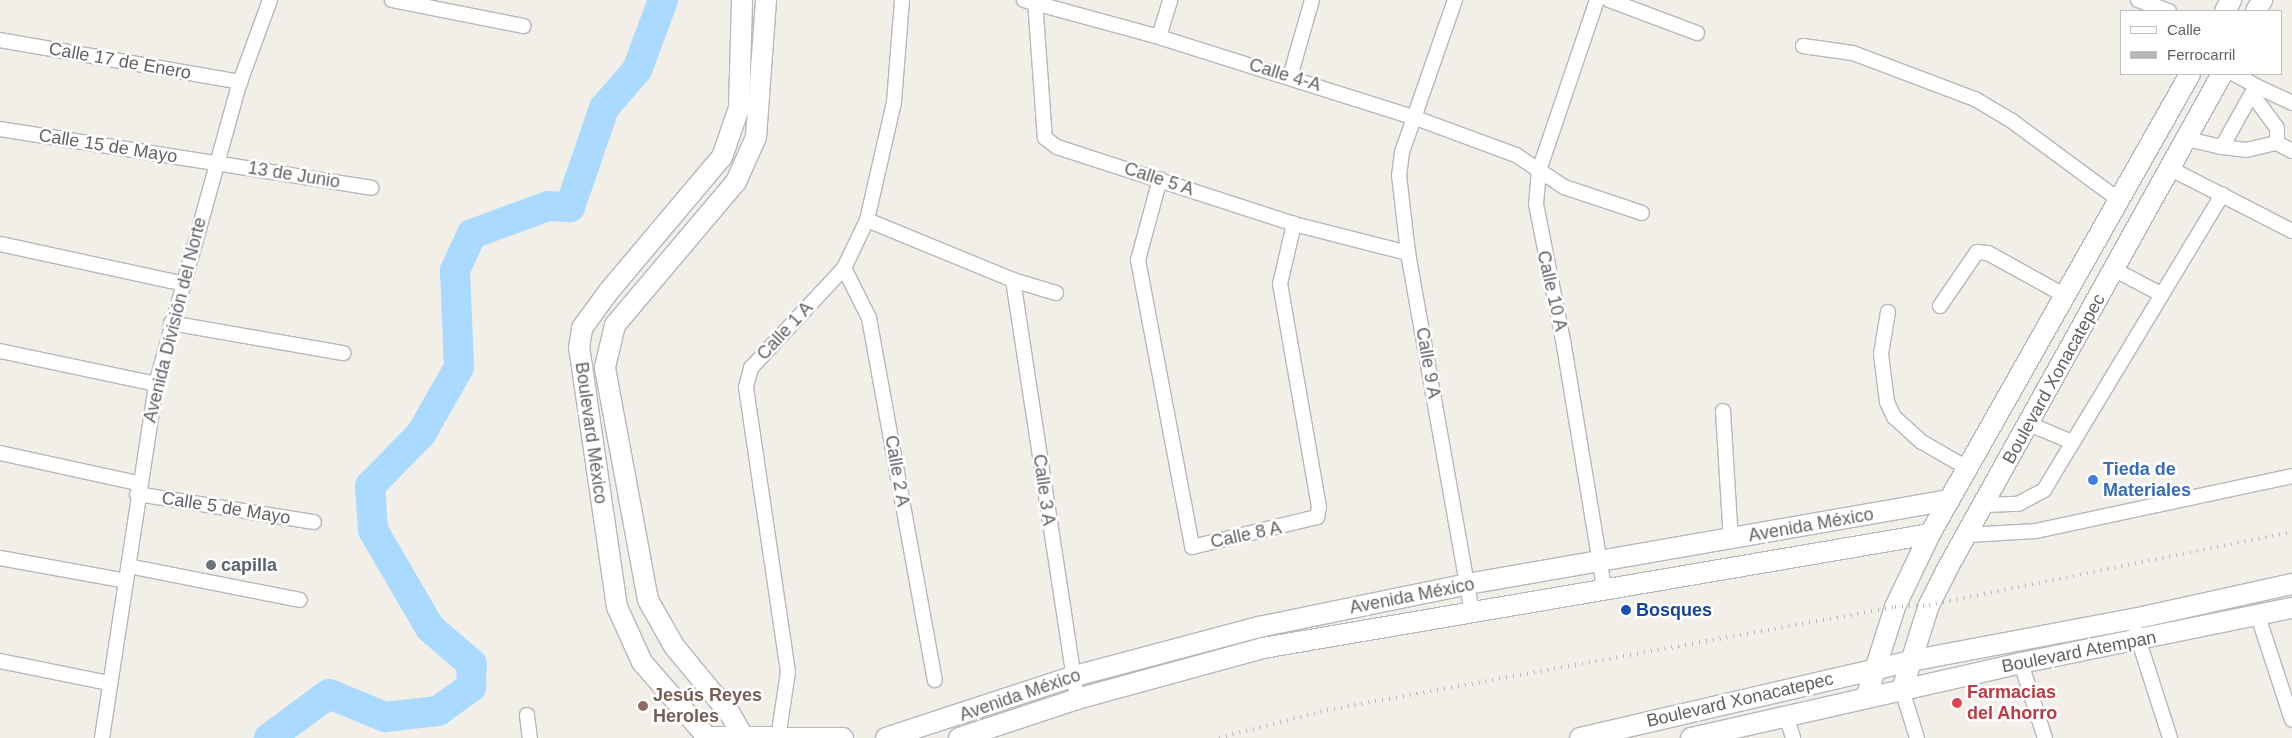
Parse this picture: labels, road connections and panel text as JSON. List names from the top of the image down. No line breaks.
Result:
{"streets":{"street":["Calle 17 de Enero","Calle 4-A","Calle 15 de Mayo","13 de Junio","Calle 5 A","Calle 10 A","Avenida División del Norte","Calle 1 A","Calle 9 A","Boulevard Xonacatepec","Boulevard México","Calle 2 A","Calle 3 A","Calle 5 de Mayo","Avenida México","Calle 8 A","Boulevard Atempan"]},"crossings":[["Calle 17 de Enero","Avenida División del Norte"],["Calle 4-A","Calle 5 A"],["Calle 4-A","Calle 10 A"],["Calle 4-A","Calle 9 A"],["Calle 15 de Mayo","13 de Junio"],["Calle 15 de Mayo","Avenida División del Norte"],["13 de Junio","Avenida División del Norte"],["Calle 5 A","Calle 9 A"],["Calle 5 A","Calle 8 A"],["Calle 10 A","Avenida México"],["Avenida División del Norte","Calle 5 de Mayo"],["Calle 1 A","Calle 2 A"],["Calle 9 A","Avenida México"],["Boulevard Xonacatepec","Avenida México"],["Boulevard Xonacatepec","Boulevard Atempan"],["Calle 3 A","Avenida México"]],"places":["Tieda de Materiales","capilla","Bosques","Farmacias del Ahorro","Jesús Reyes Heroles"],"legend":["Calle","Ferrocarril"]}
